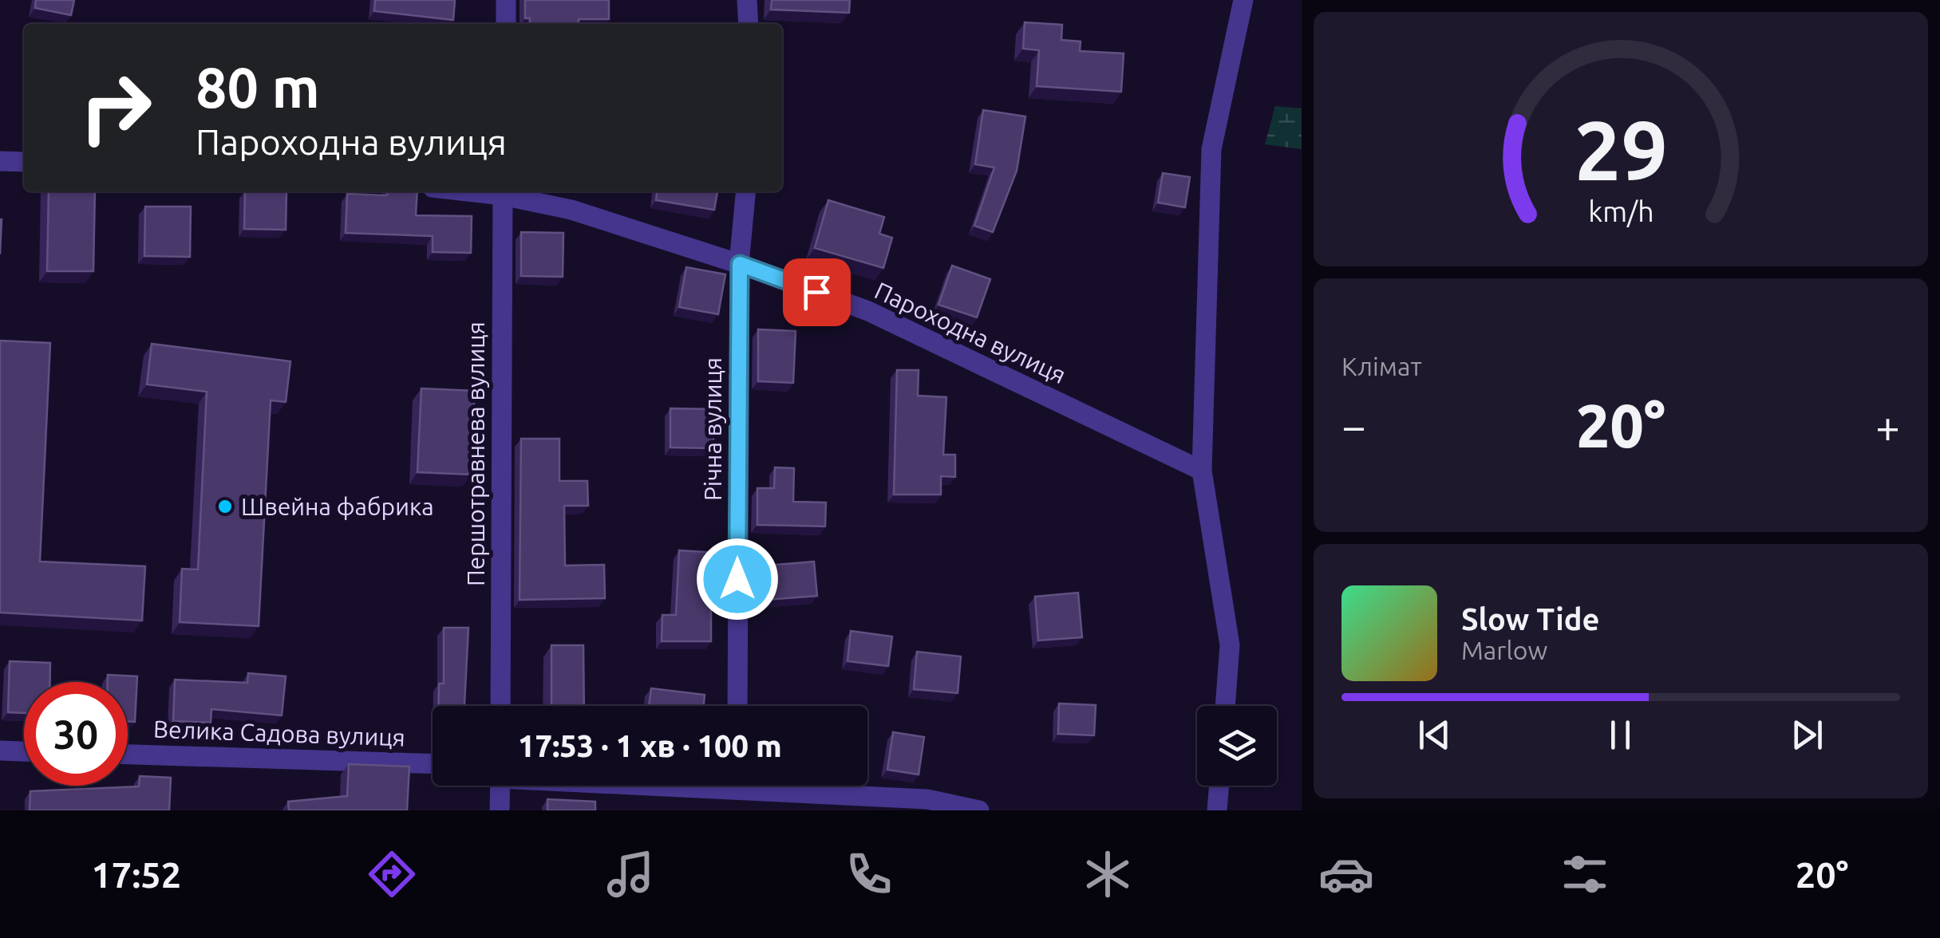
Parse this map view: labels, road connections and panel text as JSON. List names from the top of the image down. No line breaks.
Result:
{"streets":{"street":["Пароходна вулиця","Річна вулиця","Першотравнева вулиця","Велика Садова вулиця"]},"crossings":[["Пароходна вулиця","Річна вулиця"],["Пароходна вулиця","Першотравнева вулиця"]],"places":["Швейна фабрика"],"page":{"turn":["80 m","Пароходна вулиця"],"tile":"Клімат","heat":["−","20°","+"],"song":["Slow Tide","Marlow"],"limit":"30","trip":"17:53 · 1 хв · 100 m","tabs":["17:52","20°"],"gauge":["29","km/h"]}}
